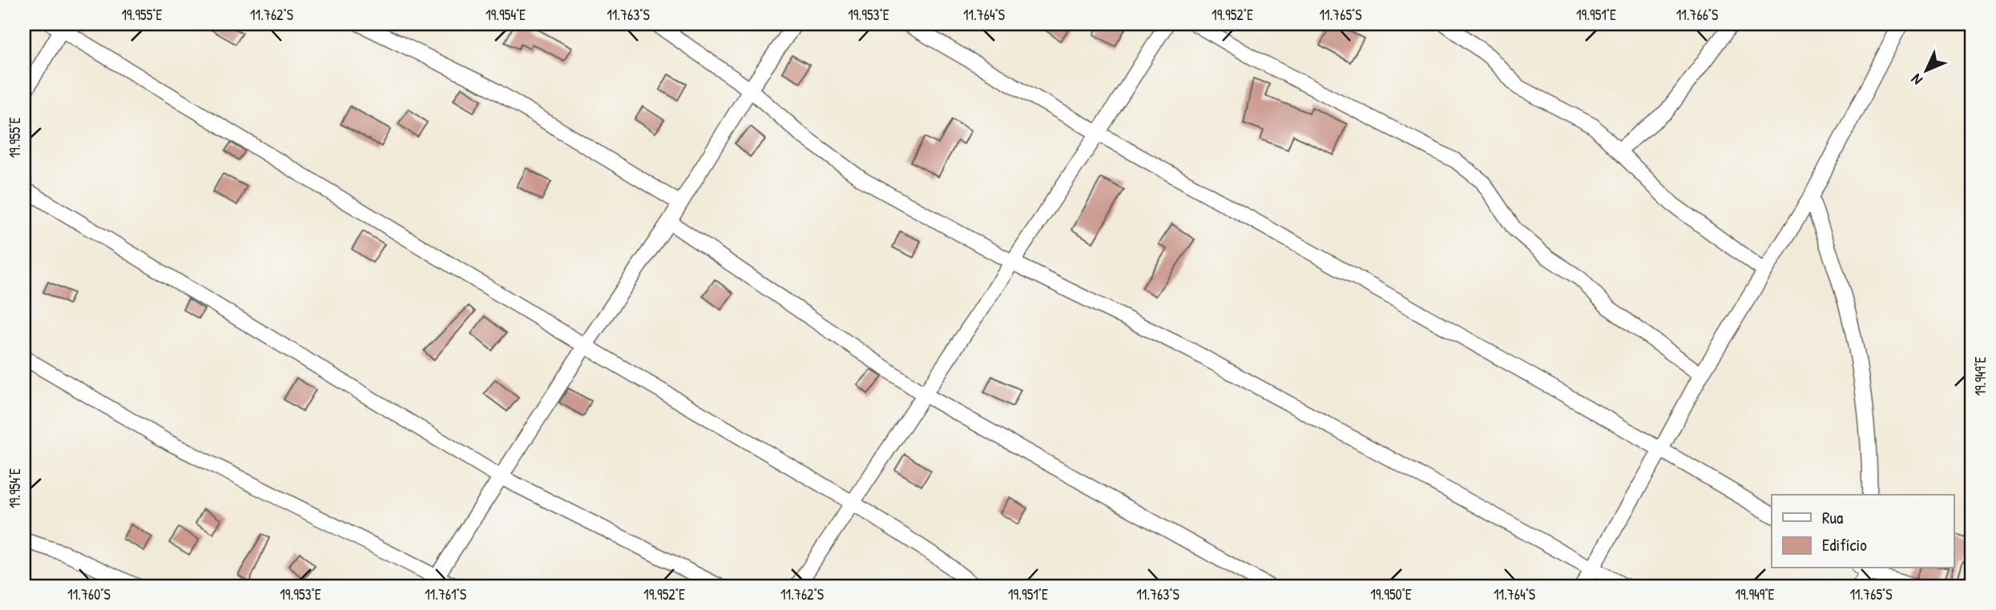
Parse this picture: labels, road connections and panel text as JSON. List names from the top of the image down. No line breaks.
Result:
{"legend":["Rua","Edifício"],"north":"bottom left","coordinates":["19.955°E","11.762°S","19.954°E","11.763°S","19.953°E","11.764°S","19.952°E","11.765°S","19.951°E","11.766°S","19.949°E","11.760°S","11.761°S","19.950°E"]}
